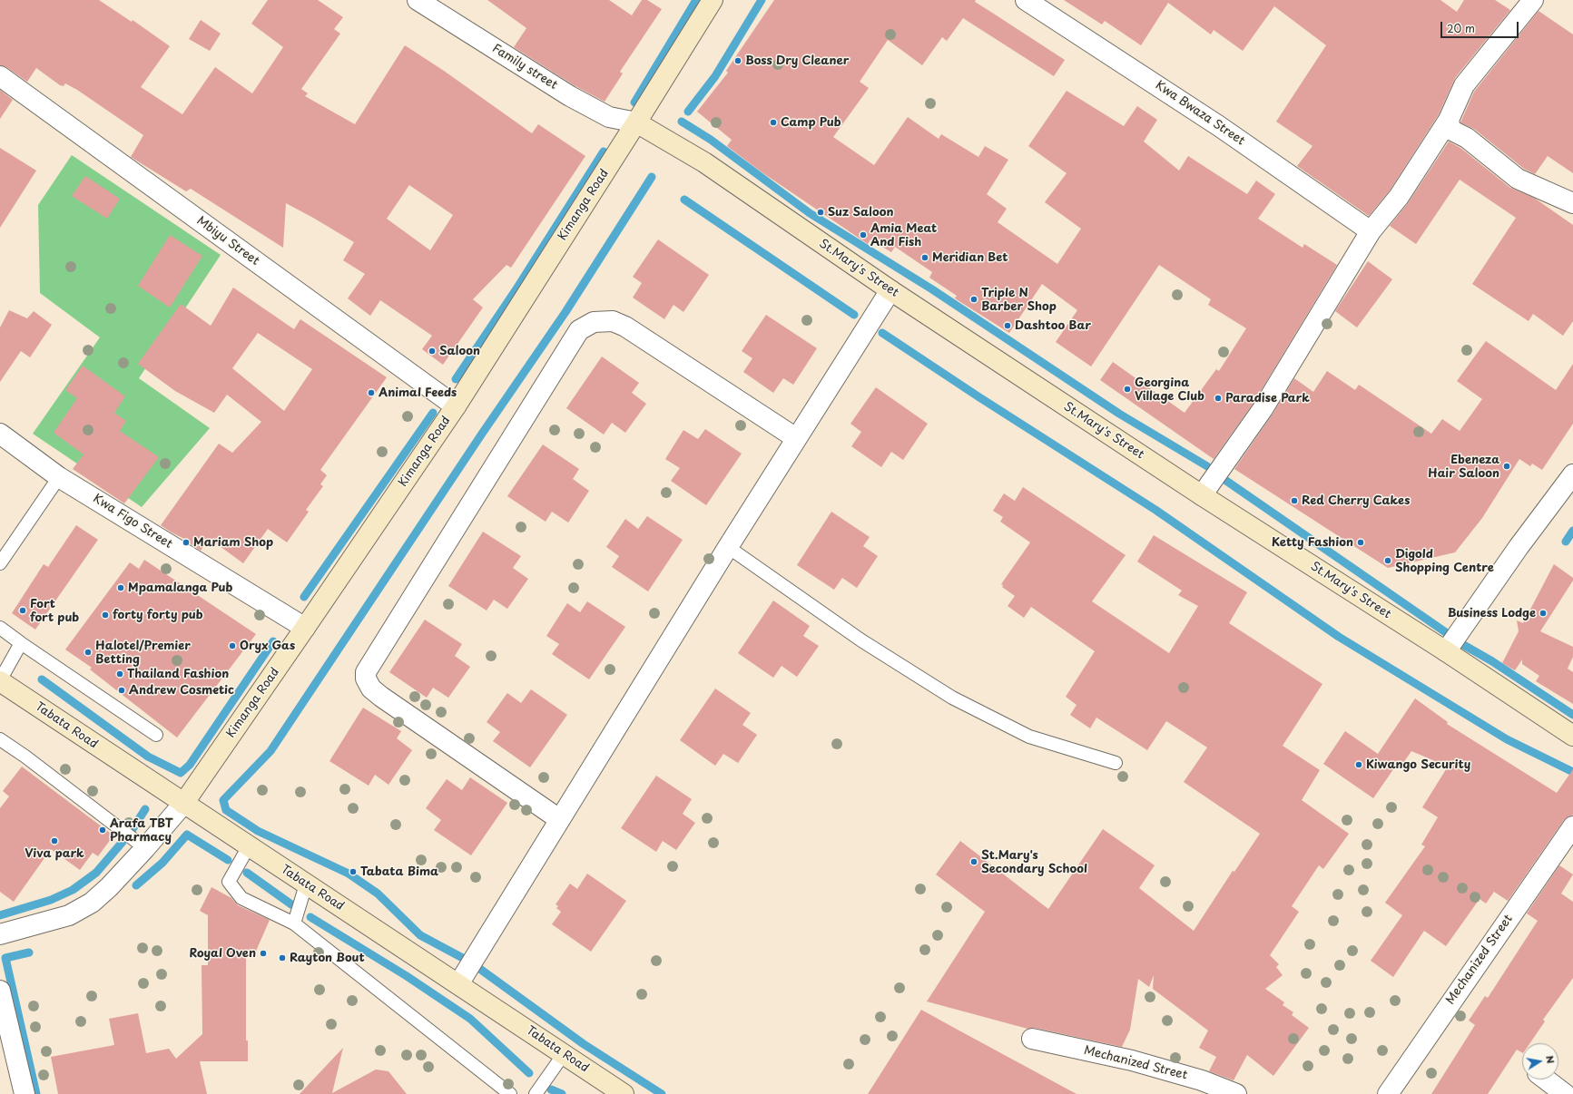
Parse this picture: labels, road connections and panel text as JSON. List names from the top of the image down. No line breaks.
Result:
{"streets":{"street":["Family street","Kwa Bwaza Street","Kimanga Road","Mbiyu Street","St.Mary's Street","Kwa Figo Street","Tabata Road","Mechanized Street"]},"crossings":[["Family street","Kimanga Road"],["Family street","St.Mary's Street"],["Kimanga Road","Mbiyu Street"],["Kimanga Road","St.Mary's Street"],["Kimanga Road","Kwa Figo Street"],["Kimanga Road","Tabata Road"]],"places":["Boss Dry Cleaner","Camp Pub","Suz Saloon","Amia Meat And Fish","Meridian Bet","Triple N Barber Shop","Dashtoo Bar","Saloon","Georgina Village Club","Animal Feeds","Paradise Park","Ebeneza Hair Saloon","Red Cherry Cakes","Mariam Shop","Ketty Fashion","Digold Shopping Centre","Mpamalanga Pub","Fort fort pub","Business Lodge","forty forty pub","Oryx Gas","Halotel/Premier Betting","Thailand Fashion","Andrew Cosmetic","Kiwango Security","Arafa TBT Pharmacy","Viva park","St.Mary's Secondary School","Tabata Bima","Royal Oven","Rayton Bout"],"scale_bar":"20 m","north":"right"}
